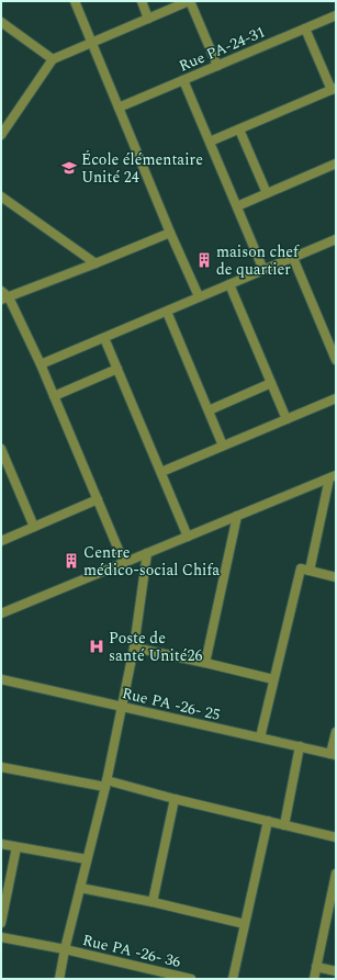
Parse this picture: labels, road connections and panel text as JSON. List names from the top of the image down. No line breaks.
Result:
{"streets":{"street":["Rue PA-24-31","Rue PA -26- 25","Rue PA -26- 36"]},"places":{"school or university":["École élémentaire Unité 24"],"building":["maison chef de quartier","Centre médico-social Chifa"],"hospital":["Poste de santé Unité26"]}}
